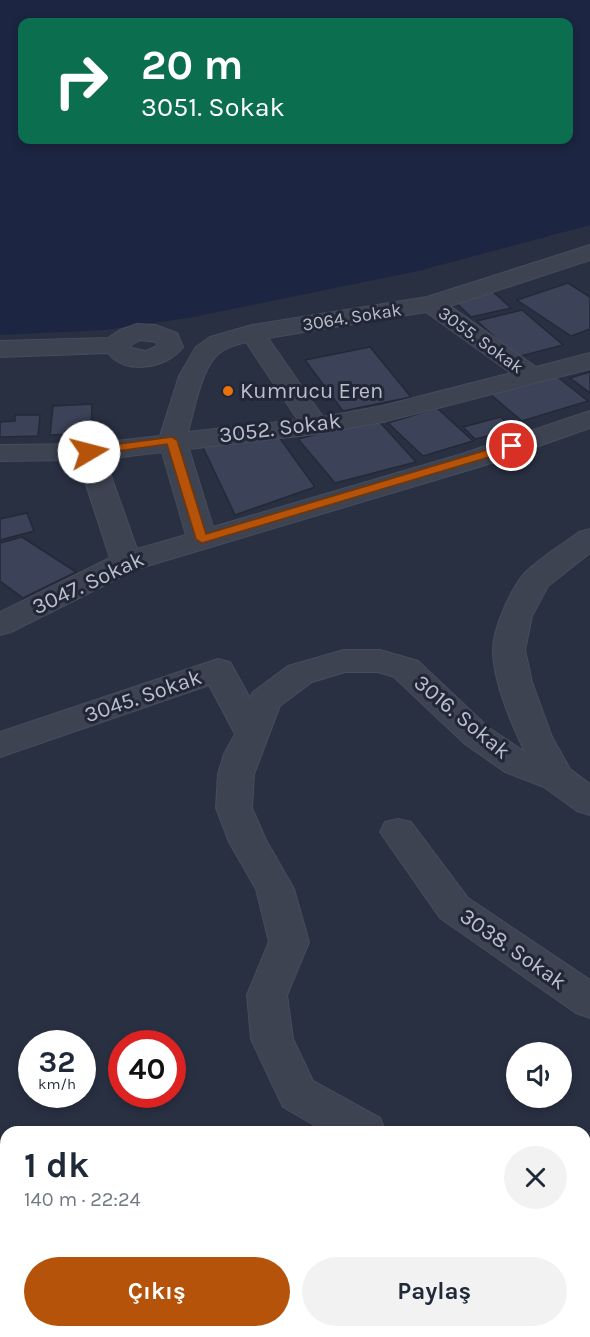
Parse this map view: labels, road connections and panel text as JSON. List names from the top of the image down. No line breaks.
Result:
{"streets":{"street":["3064. Sokak","3055. Sokak","3052. Sokak","3047. Sokak","3045. Sokak","3016. Sokak","3038. Sokak"]},"crossings":[["3064. Sokak","3055. Sokak"],["3064. Sokak","3052. Sokak"],["3055. Sokak","3052. Sokak"],["3045. Sokak","3016. Sokak"]],"places":["Kumrucu Eren"],"page":{"turn":["20 m","3051. Sokak"],"speed":"32 km/h","limit":"40","heading":["1 dk","140 m · 22:24"],"buttons":["Çıkış","Paylaş"]}}
